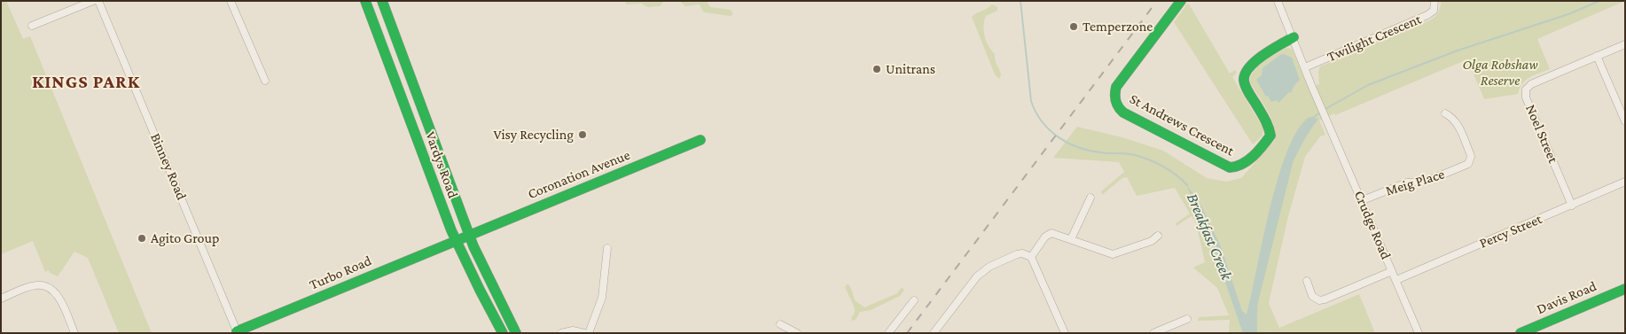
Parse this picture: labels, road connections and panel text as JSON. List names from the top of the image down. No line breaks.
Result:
{"streets":{"street":["Twilight Crescent","St Andrews Crescent","Noel Street","Vardys Road","Binney Road","Coronation Avenue","Meig Place","Crudge Road","Percy Street","Turbo Road","Davis Road"]},"crossings":[["Twilight Crescent","Crudge Road"],["St Andrews Crescent","Crudge Road"],["Noel Street","Percy Street"],["Vardys Road","Coronation Avenue"],["Vardys Road","Turbo Road"],["Binney Road","Turbo Road"],["Coronation Avenue","Turbo Road"],["Meig Place","Crudge Road"],["Crudge Road","Percy Street"]],"districts":["KINGS PARK"],"water":["Breakfast Creek"],"parks":["Olga Robshaw Reserve"],"places":["Temperzone","Unitrans","Visy Recycling","Agito Group"]}
